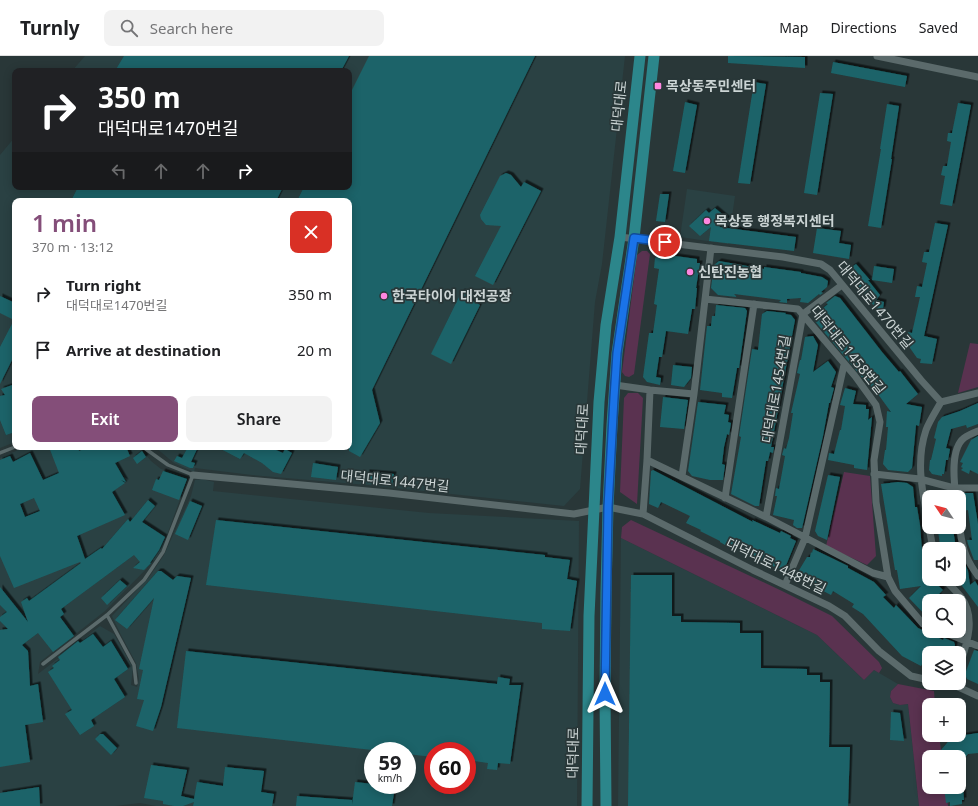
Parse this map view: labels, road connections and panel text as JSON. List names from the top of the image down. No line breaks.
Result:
{"streets":{"main road":["대덕대로"],"street":["대덕대로1470번길","대덕대로1458번길","대덕대로1454번길","대덕대로1447번길","대덕대로1448번길"]},"crossings":[["대덕대로","대덕대로1470번길"],["대덕대로","대덕대로1447번길"],["대덕대로","대덕대로1448번길"],["대덕대로1458번길","대덕대로1454번길"],["대덕대로1447번길","대덕대로1448번길"]],"places":{"transit":["목상동주민센터"],"other":["목상동 행정복지센터","신탄진농협","한국타이어 대전공장"]},"north":"top left","page":{"header":"Turnly","search":"Search here","nav":["Map","Directions","Saved"],"turn":["350 m","대덕대로1470번길"],"heading":["1 min","370 m · 13:12"],"list":[{"name":"Turn right","note":"대덕대로1470번길","value":"350 m"},{"name":"Arrive at destination","value":"20 m"}],"buttons":["Exit","Share"],"map_buttons":["+","−"],"speed":"59 km/h","limit":"60"}}
